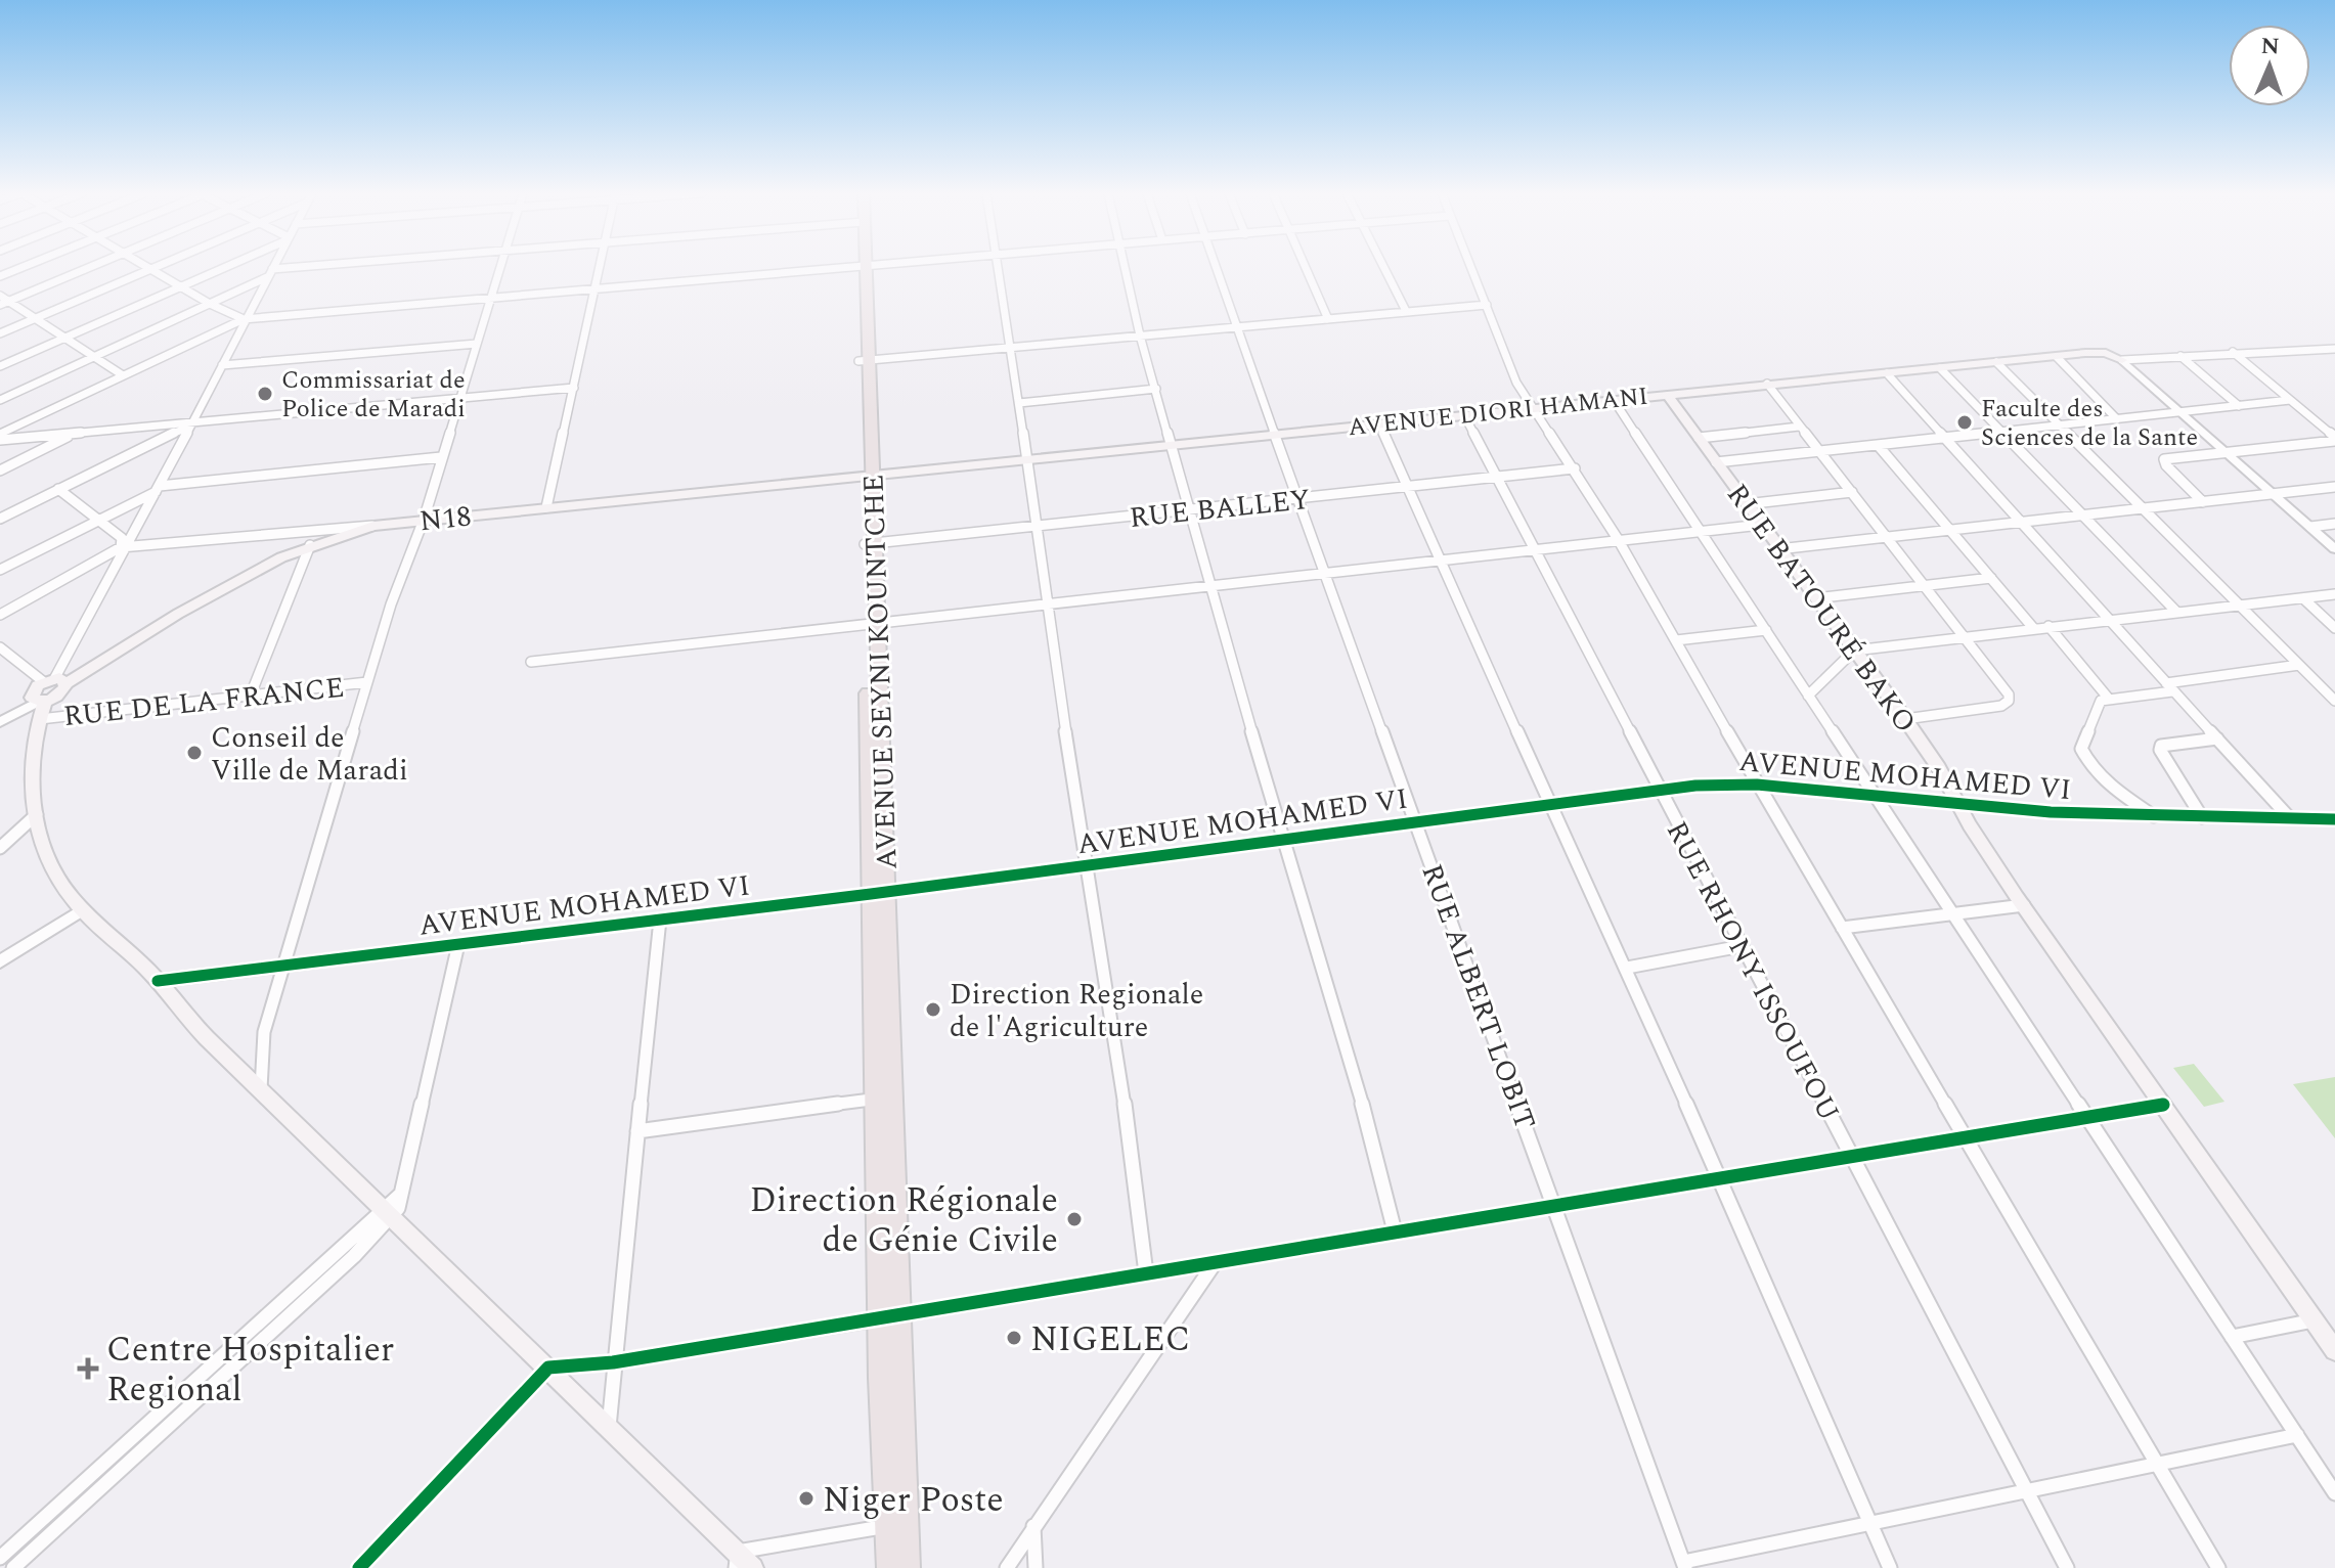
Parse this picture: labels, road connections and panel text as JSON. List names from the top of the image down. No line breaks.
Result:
{"streets":{"highway":["AVENUE SEYNI KOUNTCHE"],"main road":["AVENUE DIORI HAMANI","N18","RUE BATOURÉ BAKO"],"street":["RUE BALLEY","RUE DE LA FRANCE","AVENUE MOHAMED VI","RUE RHONY ISSOUFOU","RUE ALBERT LOBIT"]},"crossings":[["AVENUE DIORI HAMANI","N18"],["AVENUE DIORI HAMANI","RUE BATOURÉ BAKO"],["AVENUE DIORI HAMANI","AVENUE SEYNI KOUNTCHE"],["AVENUE DIORI HAMANI","RUE RHONY ISSOUFOU"],["AVENUE DIORI HAMANI","RUE ALBERT LOBIT"],["RUE BALLEY","AVENUE SEYNI KOUNTCHE"],["RUE BALLEY","RUE RHONY ISSOUFOU"],["RUE BALLEY","RUE ALBERT LOBIT"],["N18","AVENUE SEYNI KOUNTCHE"],["N18","RUE DE LA FRANCE"],["RUE BATOURÉ BAKO","AVENUE MOHAMED VI"],["AVENUE SEYNI KOUNTCHE","AVENUE MOHAMED VI"],["AVENUE MOHAMED VI","RUE RHONY ISSOUFOU"],["AVENUE MOHAMED VI","RUE ALBERT LOBIT"]],"places":{"other":["Commissariat de Police de Maradi","Faculte des Sciences de la Sante","Conseil de Ville de Maradi","Direction Regionale de l'Agriculture","Direction Régionale de Génie Civile","NIGELEC","Niger Poste"],"health":["Centre Hospitalier Regional"]},"north":"top"}
